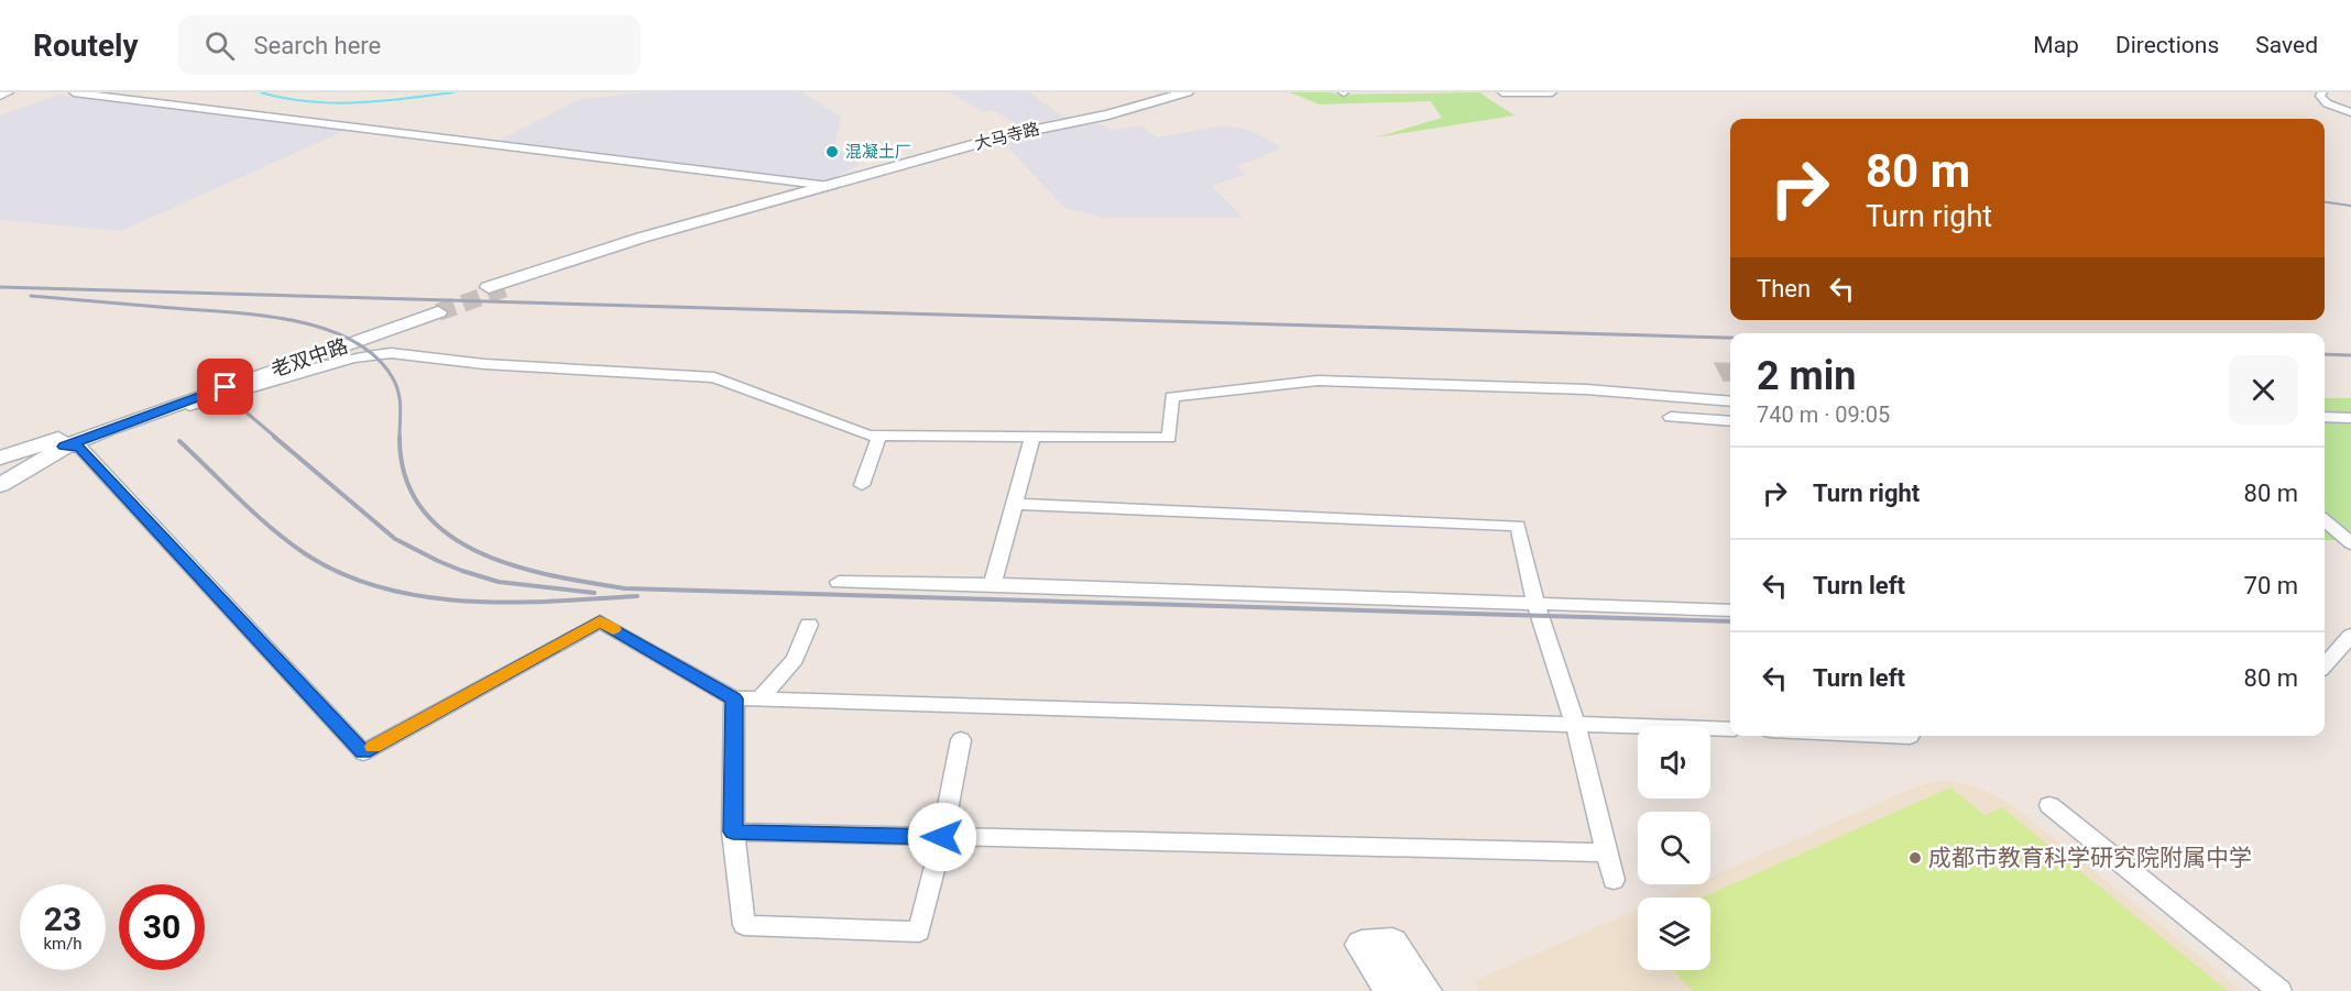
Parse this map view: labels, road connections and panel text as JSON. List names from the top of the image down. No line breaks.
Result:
{"streets":{"street":["大马寺路","老双中路"]},"places":["混凝土厂","成都市教育科学研究院附属中学"],"page":{"header":"Routely","search":"Search here","nav":["Map","Directions","Saved"],"turn":["80 m","Turn right"],"then":"Then","heading":["2 min","740 m · 09:05"],"list":[{"name":"Turn right","value":"80 m"},{"name":"Turn left","value":"70 m"},{"name":"Turn left","value":"80 m"}],"speed":"23 km/h","limit":"30"}}
